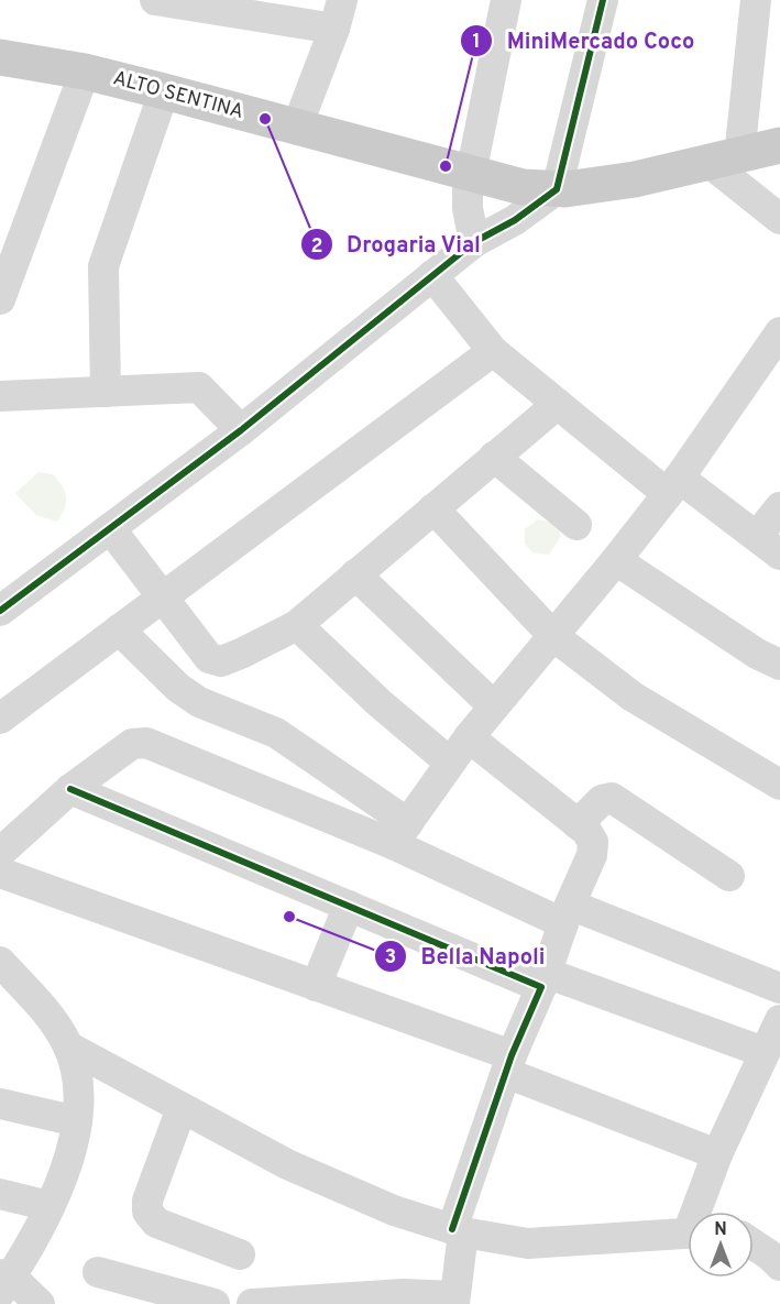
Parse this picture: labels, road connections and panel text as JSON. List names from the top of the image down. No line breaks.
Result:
{"streets":{"main road":["ALTO SENTINA"]},"places":["Drogaria Vial","MiniMercado Coco","Bella Napoli"],"north":"top"}
